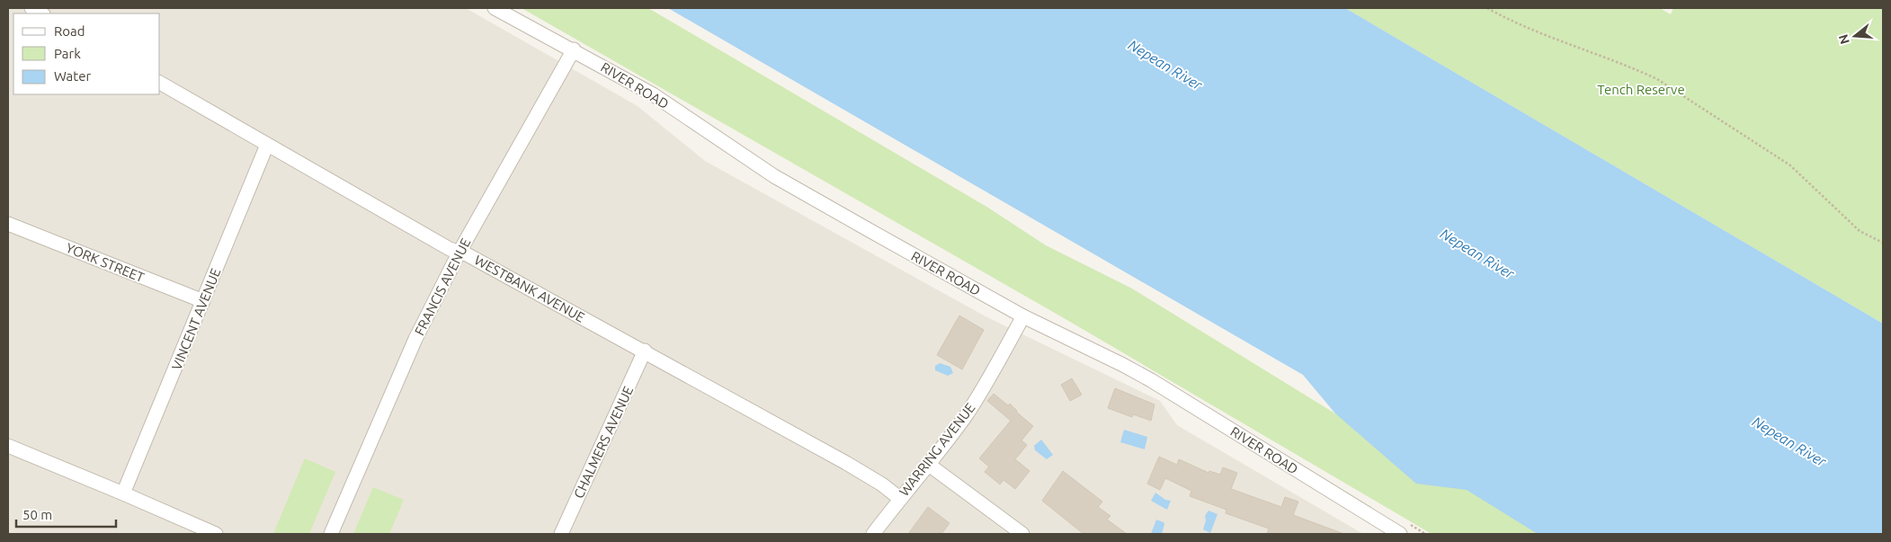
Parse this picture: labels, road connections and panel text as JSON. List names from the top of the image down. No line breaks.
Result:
{"streets":{"street":["RIVER ROAD","YORK STREET","FRANCIS AVENUE","WESTBANK AVENUE","VINCENT AVENUE","CHALMERS AVENUE","WARRING AVENUE"]},"crossings":[["RIVER ROAD","FRANCIS AVENUE"],["RIVER ROAD","WARRING AVENUE"],["YORK STREET","VINCENT AVENUE"],["FRANCIS AVENUE","WESTBANK AVENUE"],["WESTBANK AVENUE","VINCENT AVENUE"],["WESTBANK AVENUE","CHALMERS AVENUE"],["WESTBANK AVENUE","WARRING AVENUE"]],"water":["Nepean River"],"parks":["Tench Reserve"],"legend":["Road","Park","Water"],"scale_bar":"50 m","north":"left"}
